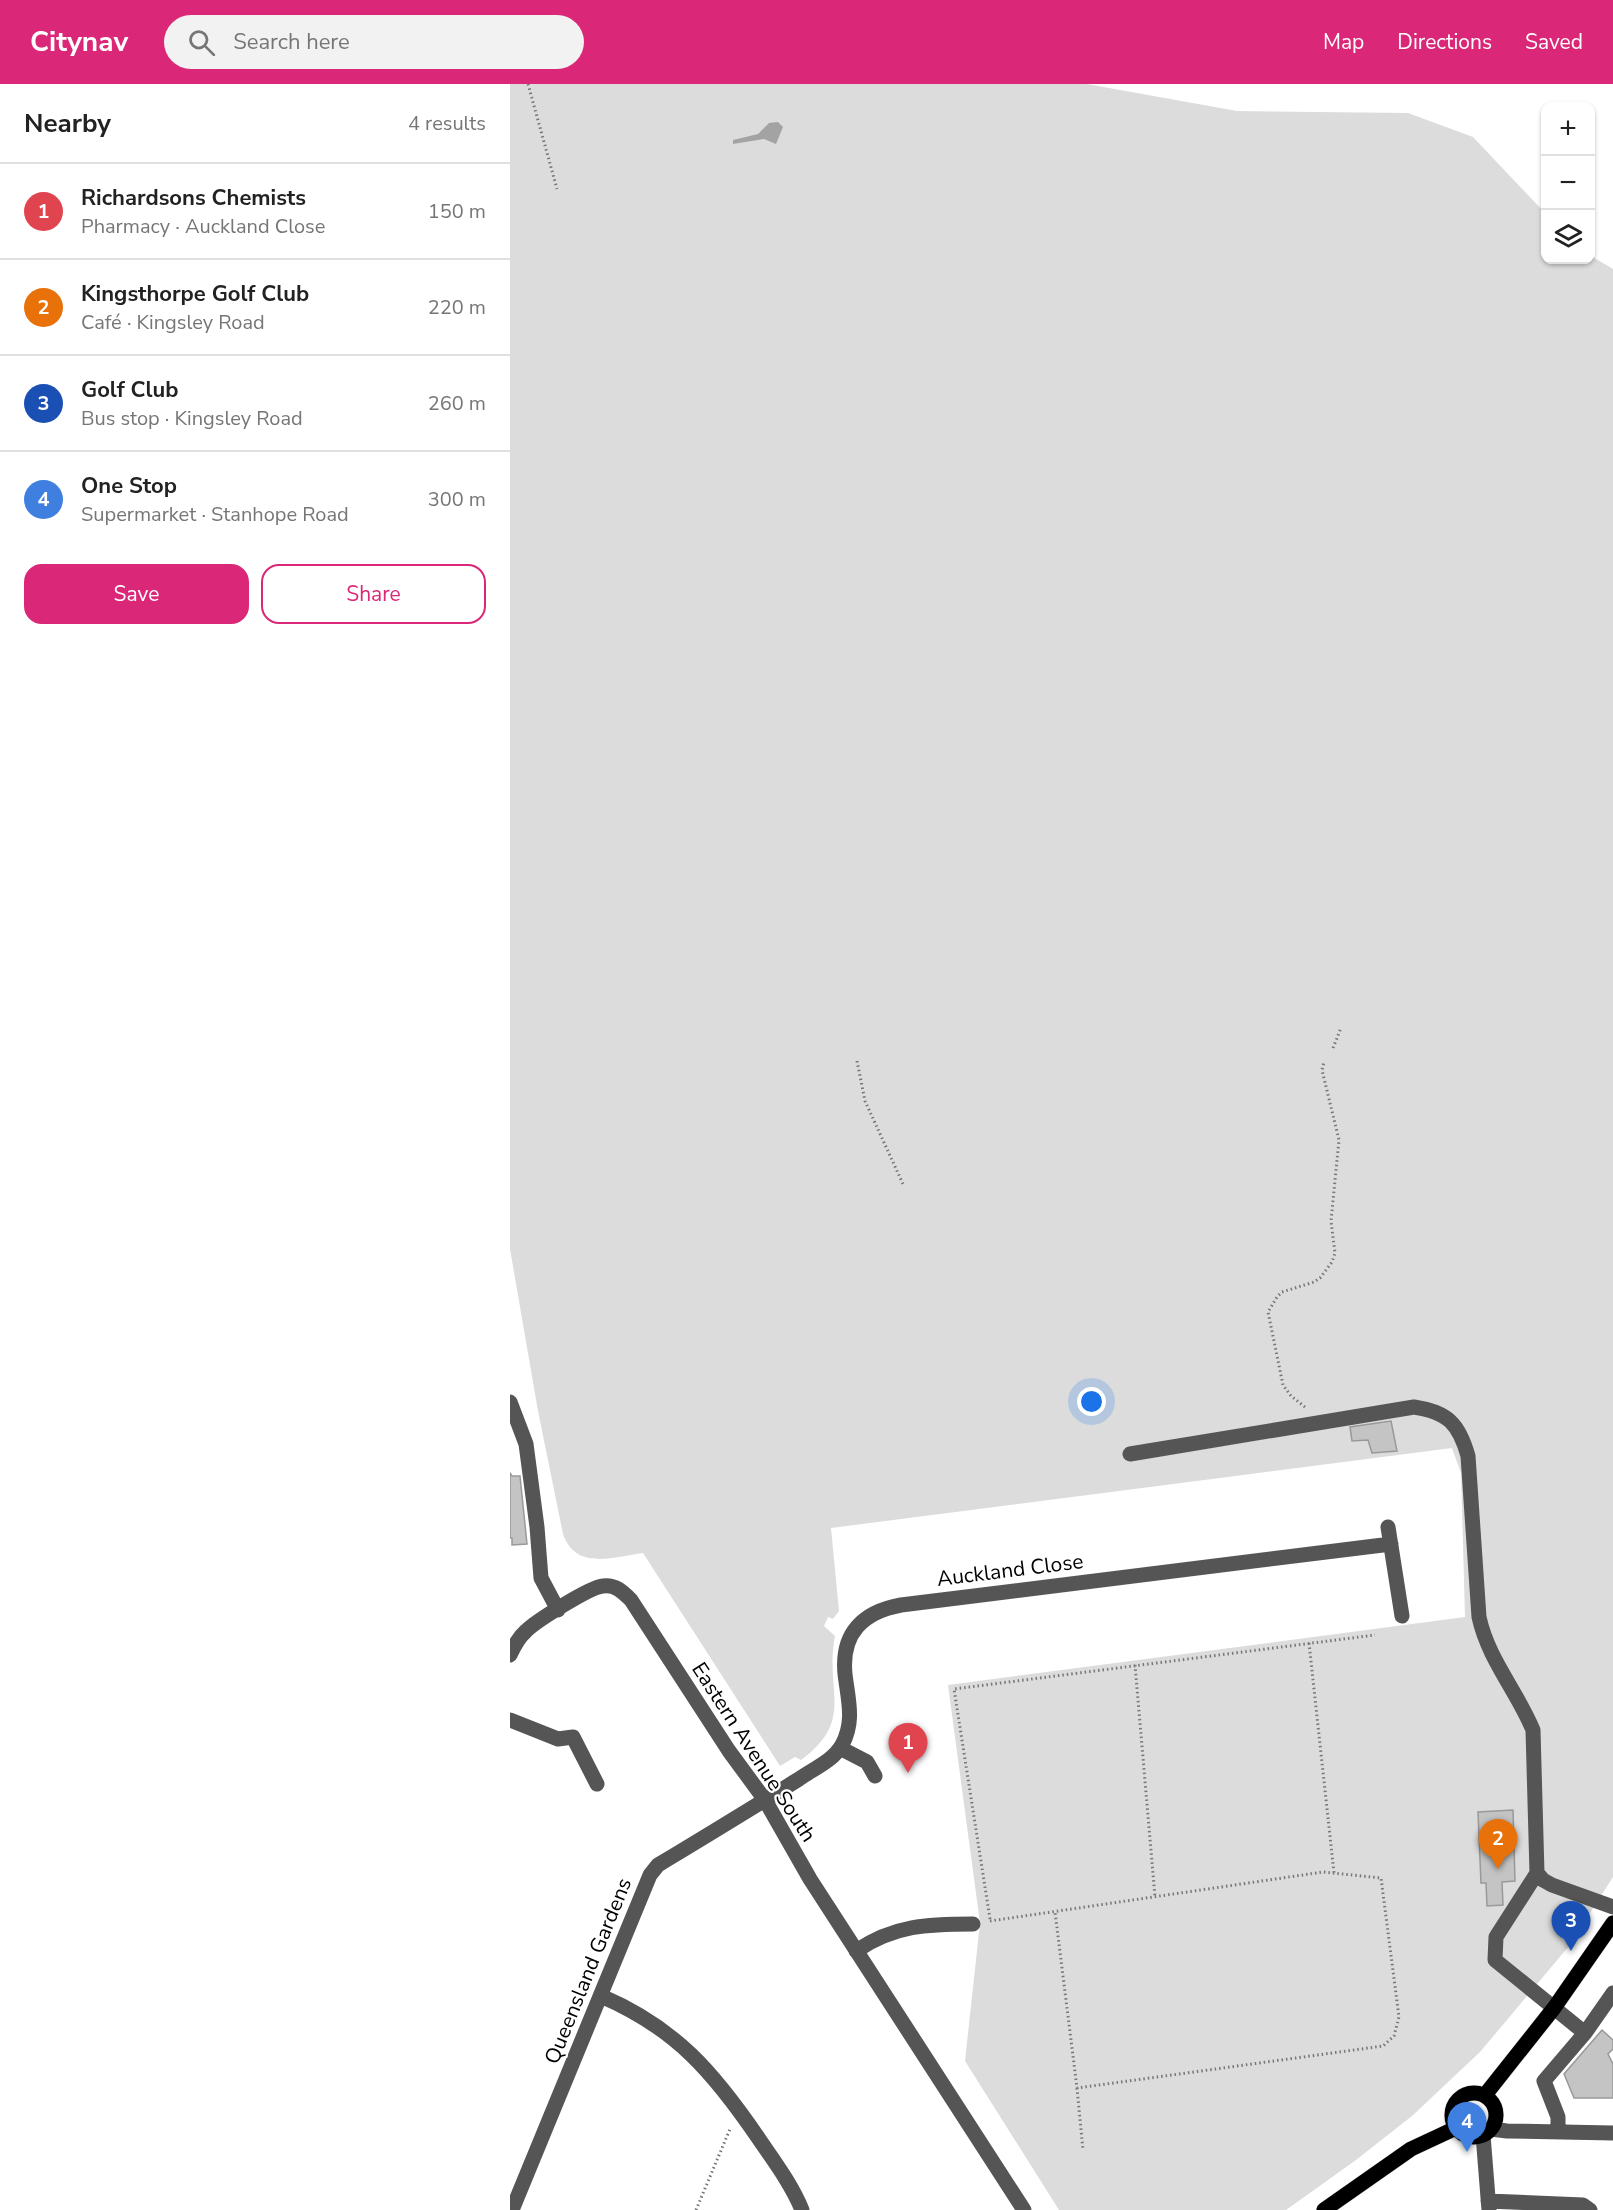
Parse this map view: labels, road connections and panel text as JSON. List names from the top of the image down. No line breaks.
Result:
{"streets":{"street":["Auckland Close","Eastern Avenue South","Queensland Gardens"]},"crossings":[["Auckland Close","Eastern Avenue South"],["Auckland Close","Queensland Gardens"],["Eastern Avenue South","Queensland Gardens"]],"page":{"header":"Citynav","search":"Search here","nav":["Map","Directions","Saved"],"heading":["Nearby","4 results"],"map_buttons":["+","−"],"list":[{"mark":"1","name":"Richardsons Chemists","note":"Pharmacy · Auckland Close","value":"150 m"},{"mark":"2","name":"Kingsthorpe Golf Club","note":"Café · Kingsley Road","value":"220 m"},{"mark":"3","name":"Golf Club","note":"Bus stop · Kingsley Road","value":"260 m"},{"mark":"4","name":"One Stop","note":"Supermarket · Stanhope Road","value":"300 m"}],"buttons":["Save","Share"],"pins":["1","2","3","4"]}}
